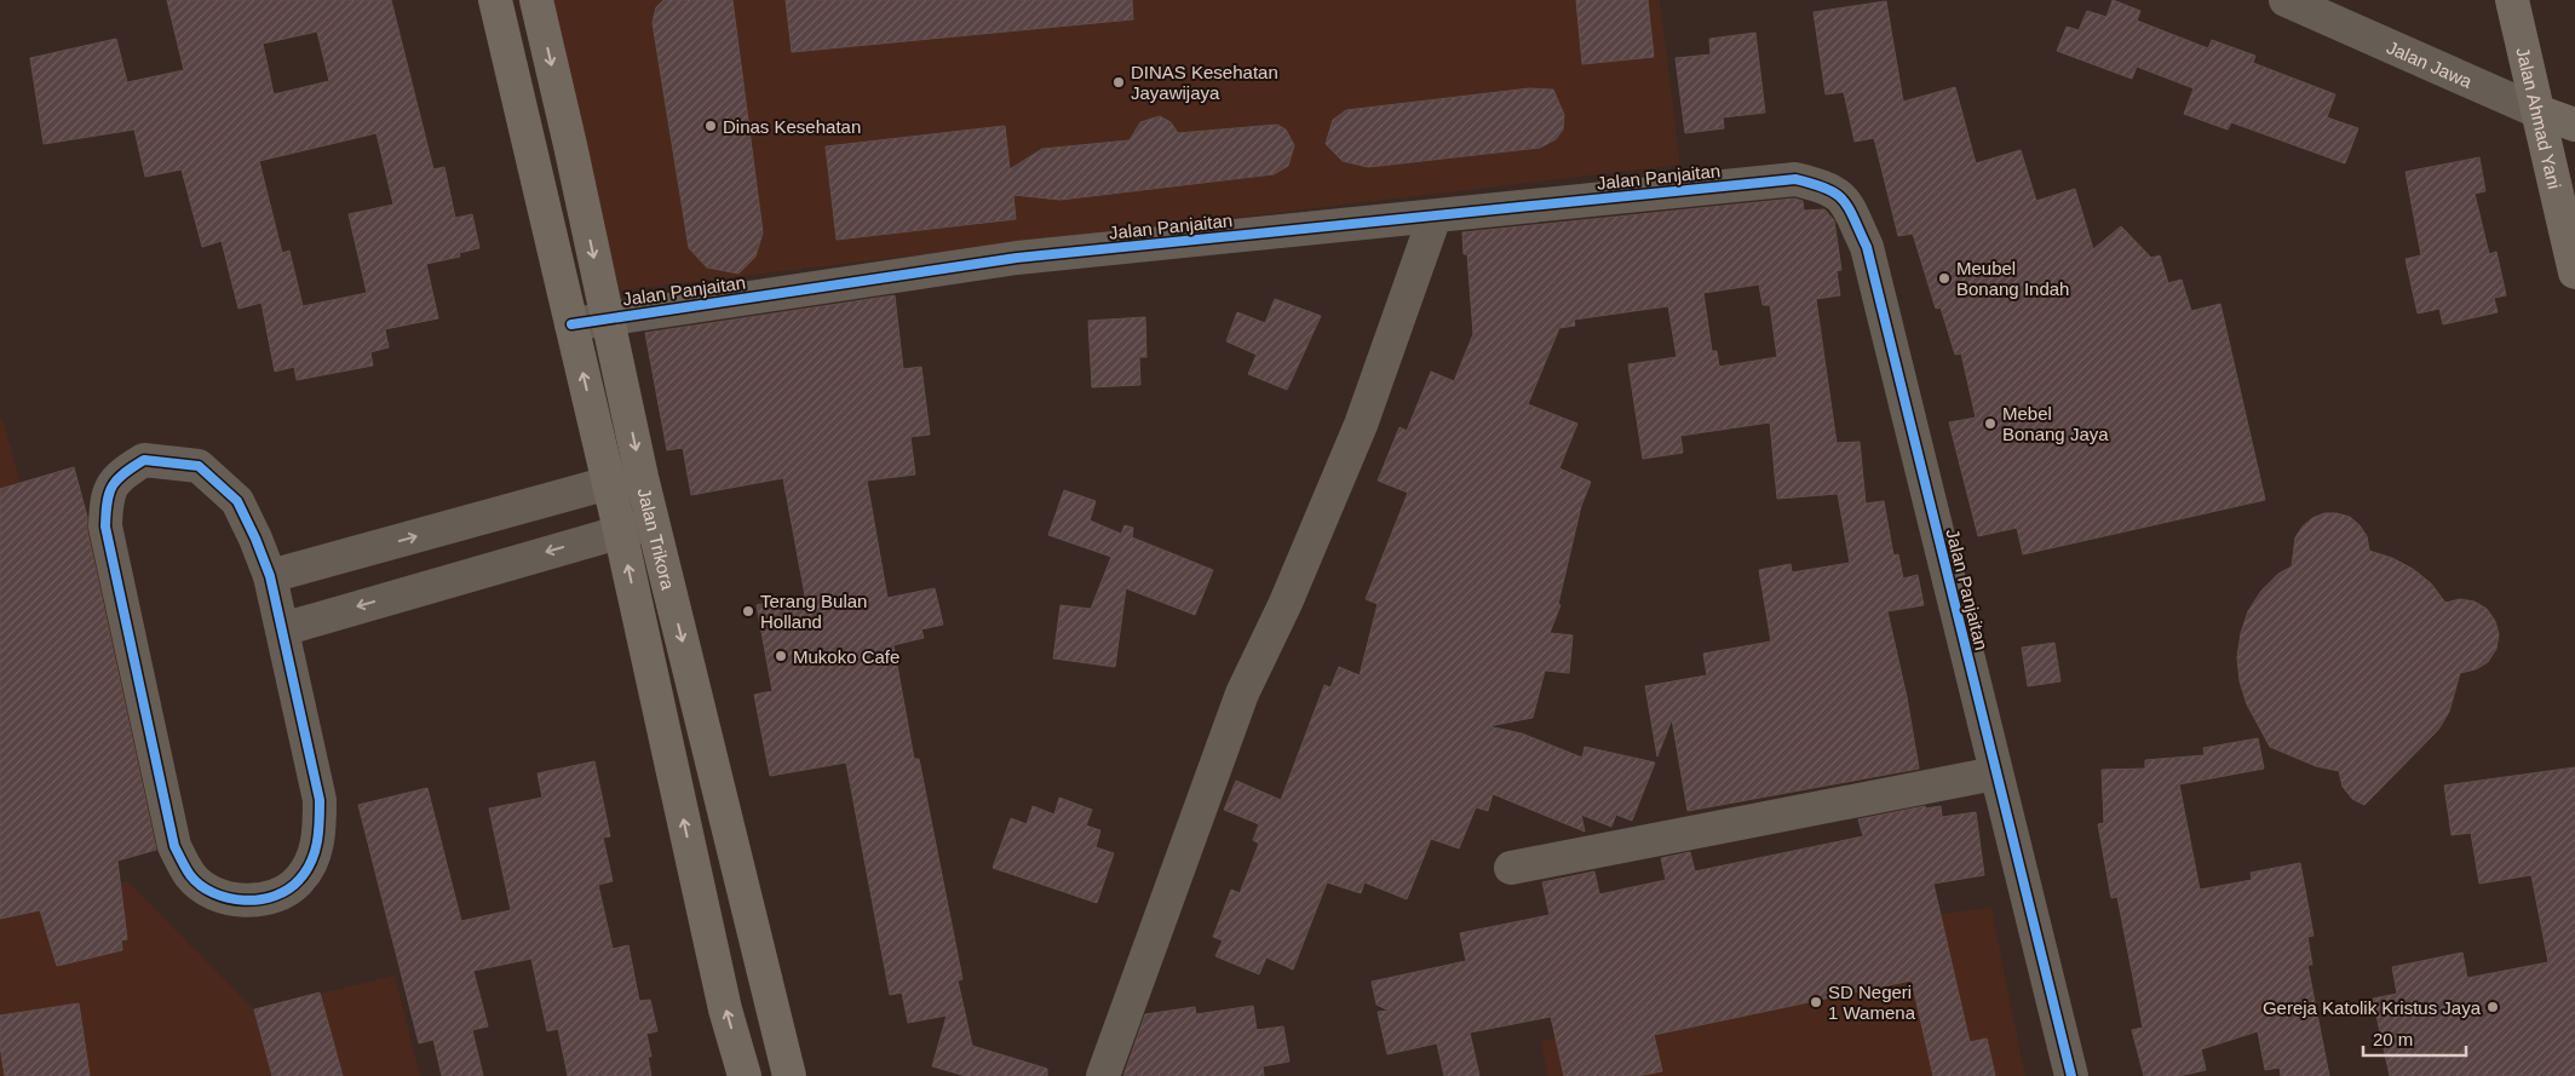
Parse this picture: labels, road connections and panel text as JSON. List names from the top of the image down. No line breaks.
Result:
{"streets":{"main road":["Jalan Jawa","Jalan Ahmad Yani","Jalan Trikora"],"street":["Jalan Panjaitan"]},"crossings":[["Jalan Jawa","Jalan Ahmad Yani"],["Jalan Panjaitan","Jalan Trikora"]],"places":["DINAS Kesehatan Jayawijaya","Dinas Kesehatan","Meubel Bonang Indah","Mebel Bonang Jaya","Terang Bulan Holland","Mukoko Cafe","SD Negeri 1 Wamena","Gereja Katolik Kristus Jaya"],"scale_bar":"20 m"}
